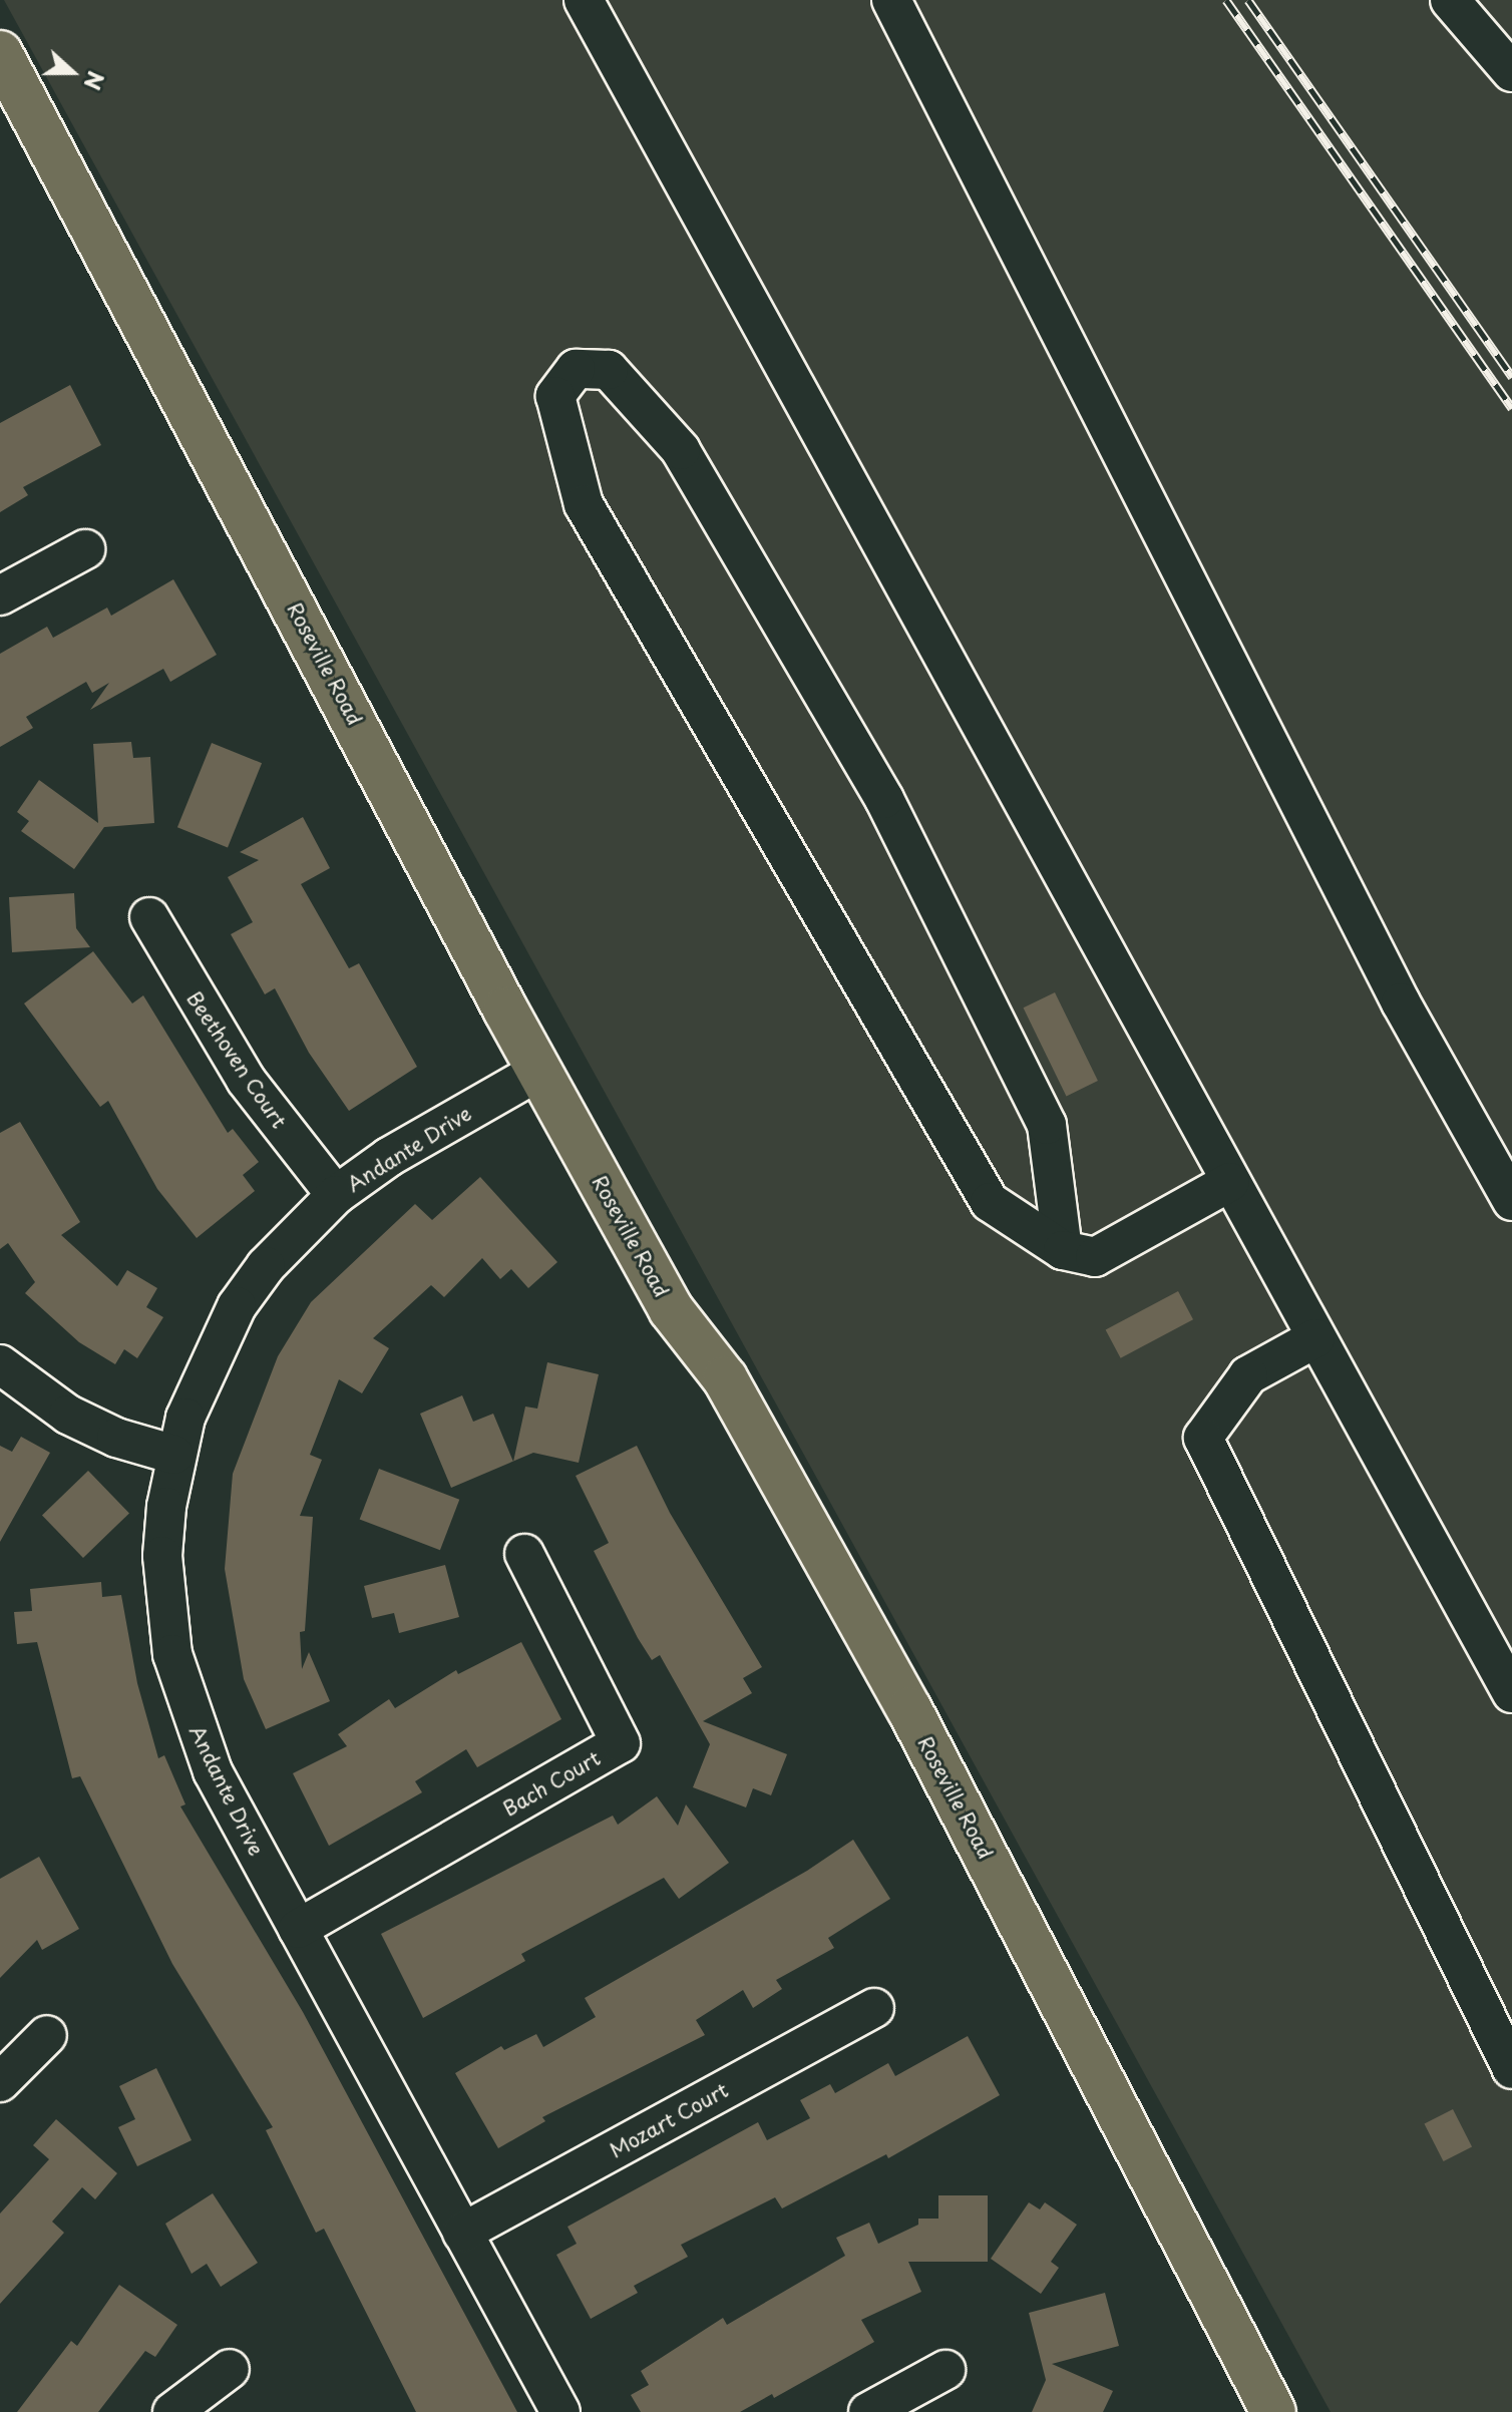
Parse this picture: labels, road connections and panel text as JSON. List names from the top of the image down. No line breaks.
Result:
{"streets":{"main road":["Roseville Road"],"street":["Beethoven Court","Andante Drive","Bach Court","Mozart Court"]},"crossings":[["Roseville Road","Andante Drive"],["Beethoven Court","Andante Drive"],["Andante Drive","Bach Court"],["Andante Drive","Mozart Court"]],"north":"right"}
